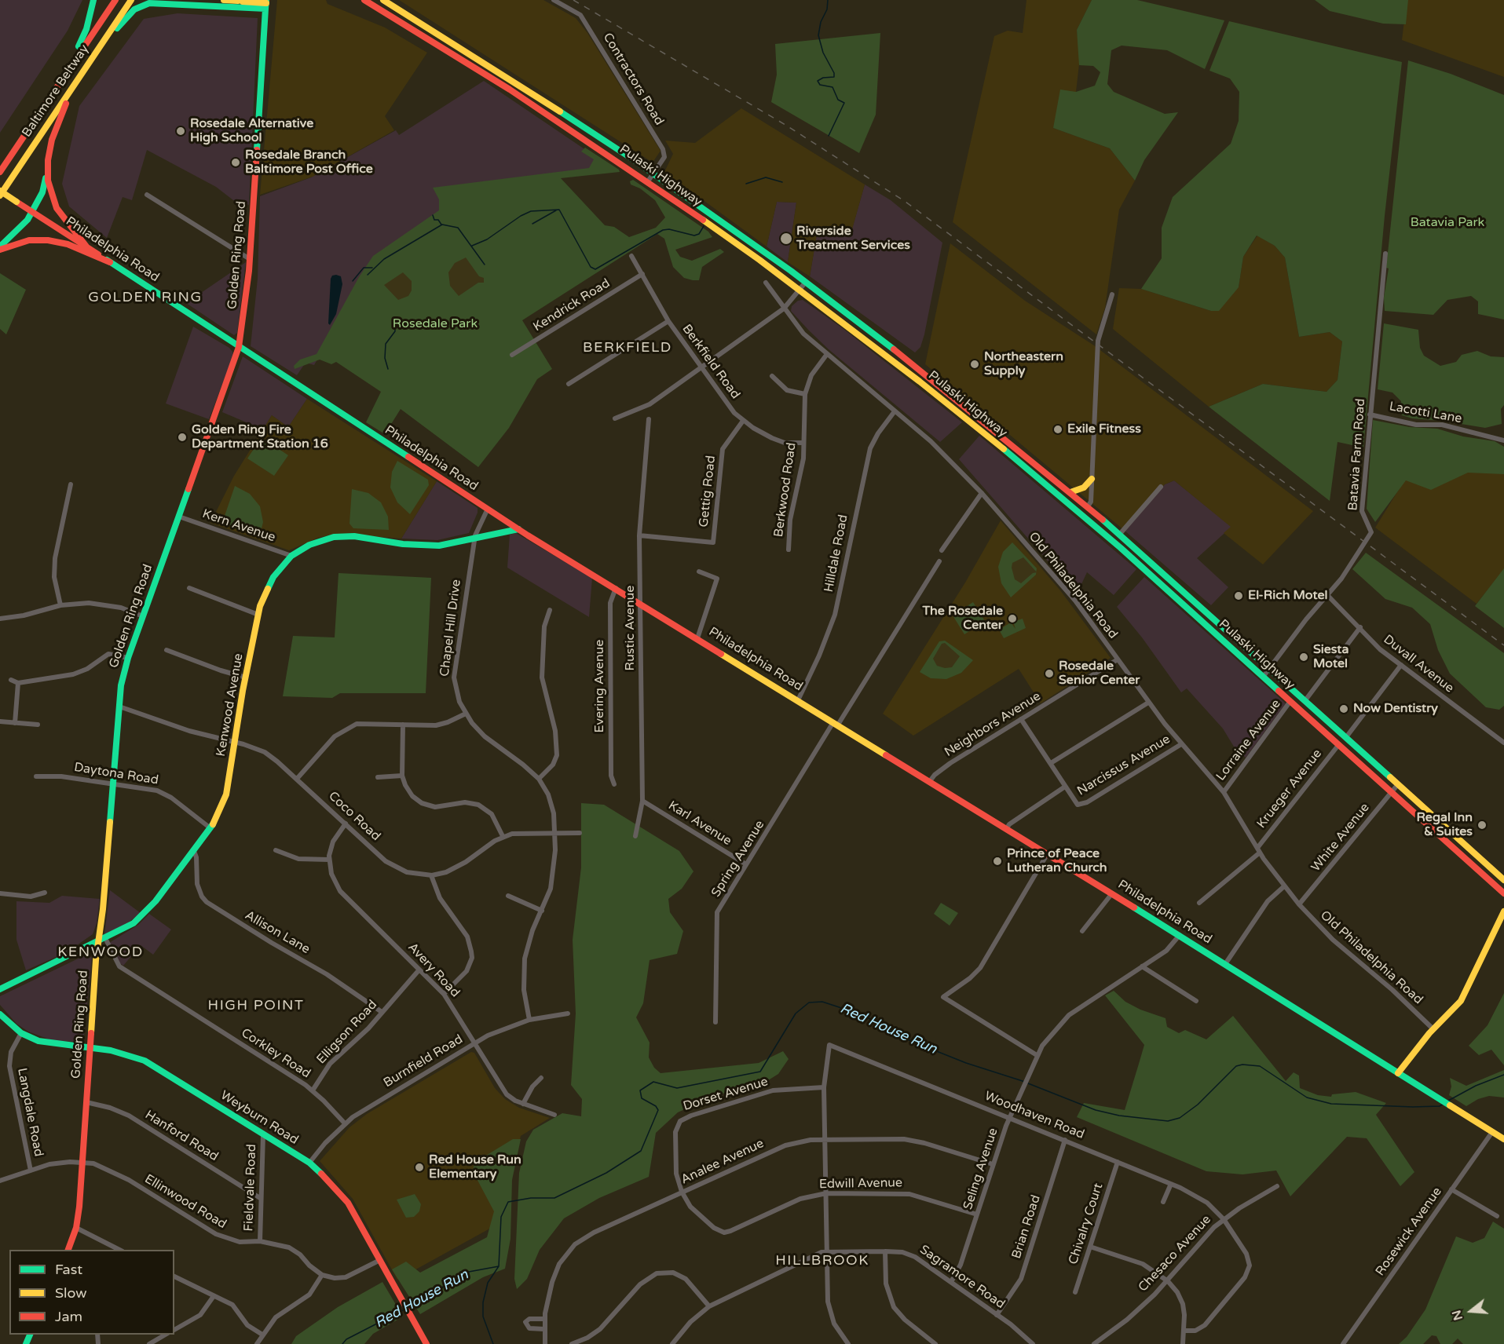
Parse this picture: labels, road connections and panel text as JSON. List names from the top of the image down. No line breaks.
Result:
{"streets":{"main road":["Baltimore Beltway","Pulaski Highway","Philadelphia Road","Golden Ring Road","Kenwood Avenue","Weyburn Road"],"street":["Contractors Road","Kendrick Road","Berkfield Road","Lacotti Lane","Batavia Farm Road","Berkwood Road","Gettig Road","Kern Avenue","Hilldale Road","Old Philadelphia Road","Chapel Hill Drive","Rustic Avenue","Duvall Avenue","Evering Avenue","Neighbors Avenue","Lorraine Avenue","Narcissus Avenue","Daytona Road","Krueger Avenue","Coco Road","Karl Avenue","White Avenue","Spring Avenue","Allison Lane","Avery Road","Elligson Road","Corkley Road","Burnfield Road","Dorset Avenue","Langdale Road","Woodhaven Road","Hanford Road","Analee Avenue","Seling Avenue","Edwill Avenue","Fieldvale Road","Ellinwood Road","Chivalry Court","Brian Road","Rosewick Avenue","Chesaco Avenue","Sagramore Road"]},"crossings":[["Contractors Road","Pulaski Highway"],["Pulaski Highway","Batavia Farm Road"],["Pulaski Highway","Lorraine Avenue"],["Pulaski Highway","Krueger Avenue"],["Pulaski Highway","White Avenue"],["Philadelphia Road","Golden Ring Road"],["Philadelphia Road","Hilldale Road"],["Philadelphia Road","Chapel Hill Drive"],["Philadelphia Road","Rustic Avenue"],["Philadelphia Road","Evering Avenue"],["Philadelphia Road","Kenwood Avenue"],["Philadelphia Road","Neighbors Avenue"],["Philadelphia Road","Spring Avenue"],["Philadelphia Road","Seling Avenue"],["Philadelphia Road","Rosewick Avenue"],["Golden Ring Road","Kern Avenue"],["Golden Ring Road","Kenwood Avenue"],["Golden Ring Road","Daytona Road"],["Golden Ring Road","Coco Road"],["Golden Ring Road","Weyburn Road"],["Golden Ring Road","Hanford Road"],["Golden Ring Road","Ellinwood Road"],["Kendrick Road","Berkfield Road"],["Berkfield Road","Berkwood Road"],["Berkfield Road","Gettig Road"],["Lacotti Lane","Batavia Farm Road"],["Batavia Farm Road","Duvall Avenue"],["Berkwood Road","Old Philadelphia Road"],["Gettig Road","Rustic Avenue"],["Kern Avenue","Kenwood Avenue"],["Hilldale Road","Old Philadelphia Road"],["Old Philadelphia Road","Neighbors Avenue"],["Old Philadelphia Road","Lorraine Avenue"],["Old Philadelphia Road","Narcissus Avenue"],["Old Philadelphia Road","Krueger Avenue"],["Old Philadelphia Road","White Avenue"],["Chapel Hill Drive","Kenwood Avenue"],["Chapel Hill Drive","Coco Road"],["Chapel Hill Drive","Burnfield Road"],["Rustic Avenue","Karl Avenue"],["Kenwood Avenue","Daytona Road"],["Kenwood Avenue","Coco Road"],["Kenwood Avenue","Allison Lane"],["Kenwood Avenue","Corkley Road"],["Karl Avenue","Spring Avenue"],["Allison Lane","Elligson Road"],["Avery Road","Elligson Road"],["Avery Road","Burnfield Road"],["Elligson Road","Corkley Road"],["Corkley Road","Burnfield Road"],["Burnfield Road","Weyburn Road"],["Dorset Avenue","Woodhaven Road"],["Dorset Avenue","Analee Avenue"],["Dorset Avenue","Edwill Avenue"],["Langdale Road","Weyburn Road"],["Langdale Road","Ellinwood Road"],["Woodhaven Road","Seling Avenue"],["Woodhaven Road","Chivalry Court"],["Woodhaven Road","Brian Road"],["Woodhaven Road","Chesaco Avenue"],["Weyburn Road","Fieldvale Road"],["Hanford Road","Fieldvale Road"],["Analee Avenue","Seling Avenue"],["Analee Avenue","Edwill Avenue"],["Seling Avenue","Edwill Avenue"],["Seling Avenue","Sagramore Road"],["Fieldvale Road","Ellinwood Road"],["Brian Road","Sagramore Road"]],"districts":["GOLDEN RING","BERKFIELD","KENWOOD","HIGH POINT","HILLBROOK"],"water":["Red House Run"],"parks":["Batavia Park","Rosedale Park"],"places":["Rosedale Alternative High School","Rosedale Branch Baltimore Post Office","Riverside Treatment Services","Northeastern Supply","Exile Fitness","Golden Ring Fire Department Station 16","El-Rich Motel","The Rosedale Center","Siesta Motel","Rosedale Senior Center","Now Dentistry","Regal Inn & Suites","Prince of Peace Lutheran Church","Red House Run Elementary"],"legend":["Fast","Slow","Jam"],"north":"left"}
